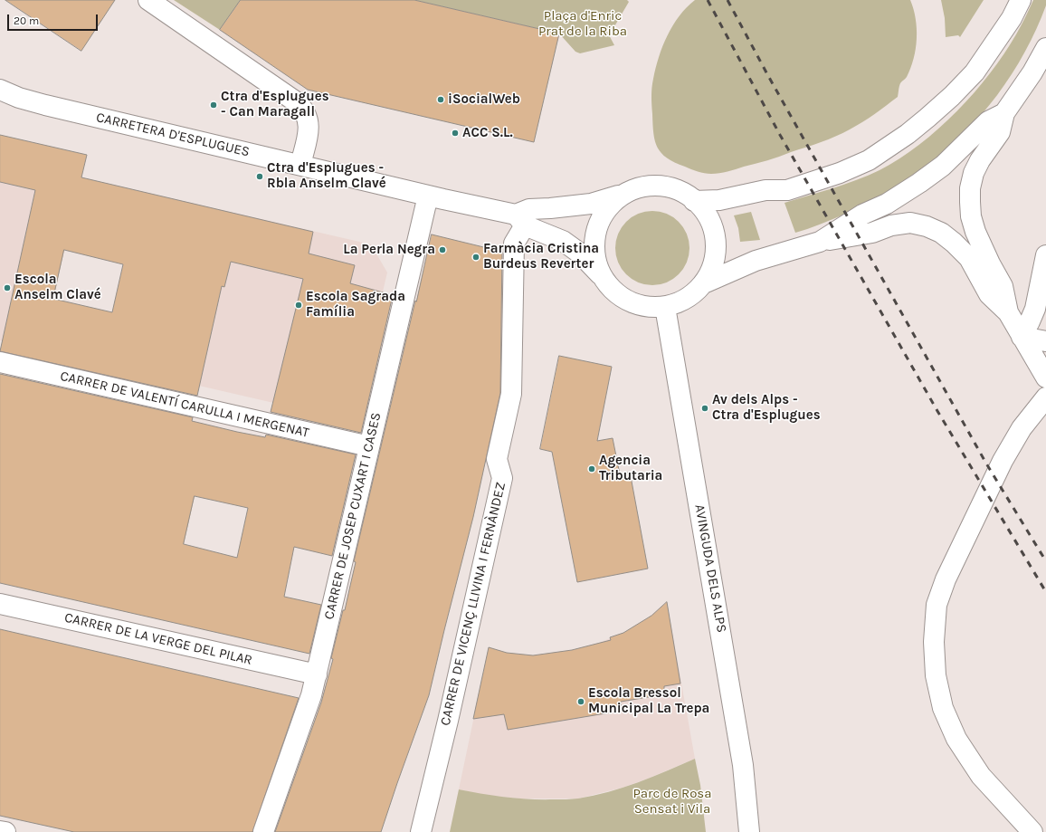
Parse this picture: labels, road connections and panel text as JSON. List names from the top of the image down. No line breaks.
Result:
{"streets":{"street":["CARRETERA D'ESPLUGUES","CARRER DE VALENTÍ CARULLA I MERGENAT","CARRER DE JOSEP CUXART I CASES","AVINGUDA DELS ALPS","CARRER DE VICENÇ LLIVINA I FERNÀNDEZ","CARRER DE LA VERGE DEL PILAR"]},"crossings":[["CARRETERA D'ESPLUGUES","CARRER DE JOSEP CUXART I CASES"],["CARRETERA D'ESPLUGUES","AVINGUDA DELS ALPS"],["CARRETERA D'ESPLUGUES","CARRER DE VICENÇ LLIVINA I FERNÀNDEZ"],["CARRER DE VALENTÍ CARULLA I MERGENAT","CARRER DE JOSEP CUXART I CASES"],["CARRER DE JOSEP CUXART I CASES","CARRER DE LA VERGE DEL PILAR"]],"parks":["Plaça d'Enric Prat de la Riba","Parc de Rosa Sensat i Vila"],"places":["iSocialWeb","Ctra d'Esplugues - Can Maragall","ACC S.L.","Ctra d'Esplugues - Rbla Anselm Clavé","La Perla Negra","Farmàcia Cristina Burdeus Reverter","Escola Anselm Clavé","Escola Sagrada Família","Av dels Alps - Ctra d'Esplugues","Agencia Tributaria","Escola Bressol Municipal La Trepa"],"scale_bar":"20 m"}
